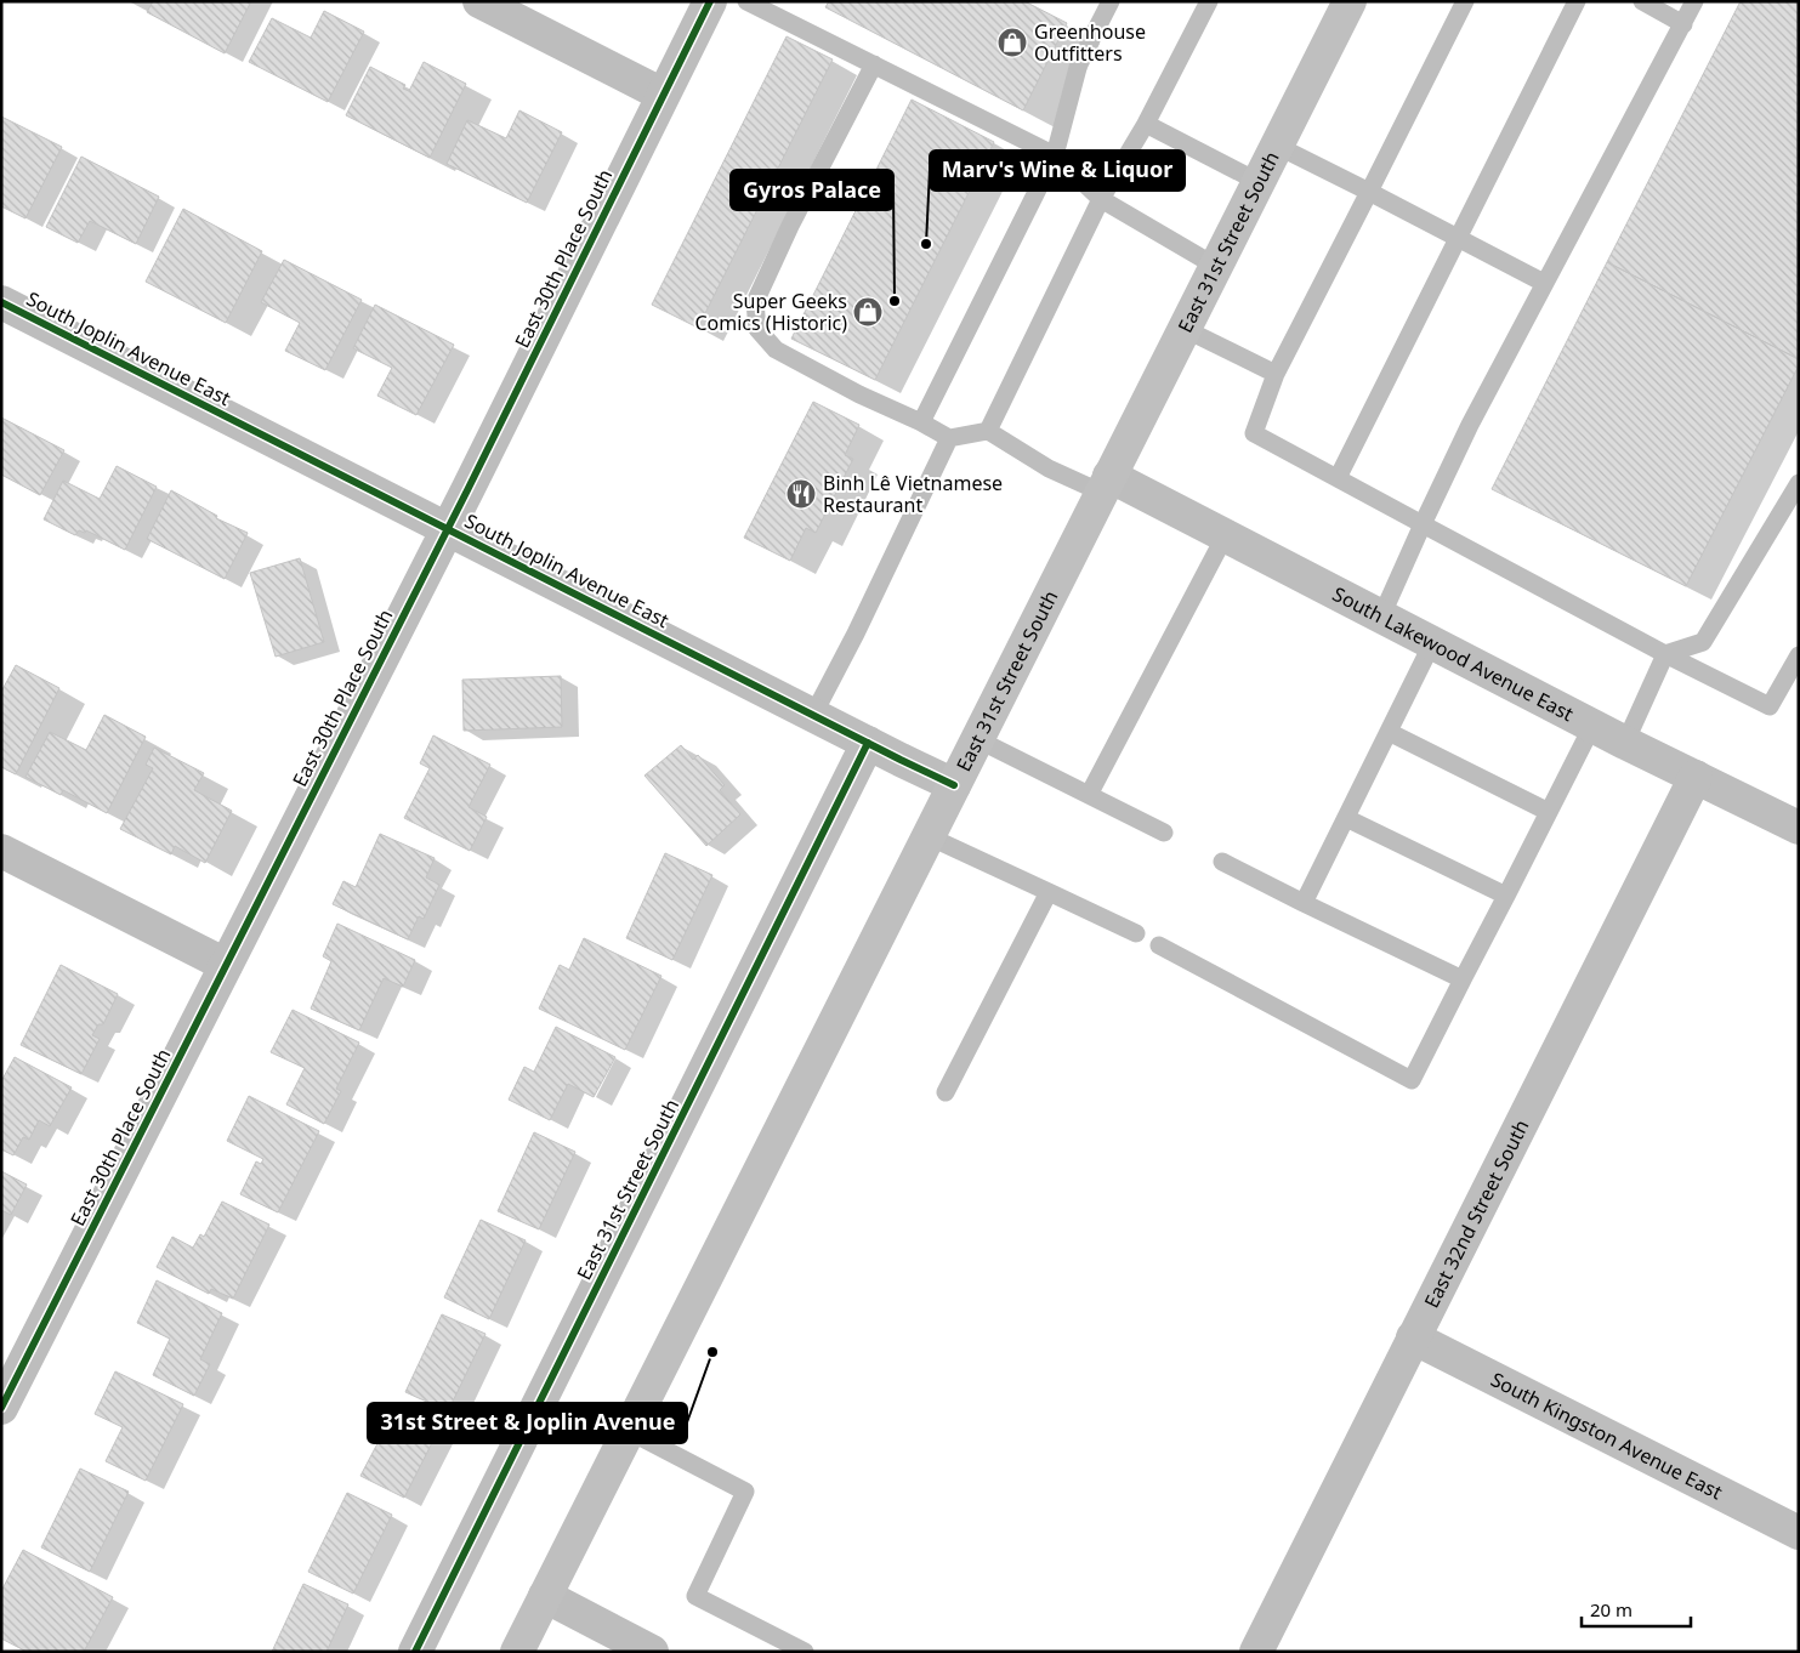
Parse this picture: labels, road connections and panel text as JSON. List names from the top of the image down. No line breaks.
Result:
{"streets":{"main road":["East 31st Street South"],"street":["East 30th Place South","South Joplin Avenue East","South Lakewood Avenue East","East 32nd Street South","South Kingston Avenue East"]},"crossings":[["East 31st Street South","South Joplin Avenue East"],["East 31st Street South","South Lakewood Avenue East"],["East 30th Place South","South Joplin Avenue East"],["South Lakewood Avenue East","East 32nd Street South"],["East 32nd Street South","South Kingston Avenue East"]],"places":{"shop":["Greenhouse Outfitters","Super Geeks Comics (Historic)"],"other":["Marv's Wine & Liquor","Gyros Palace","31st Street & Joplin Avenue"],"restaurant":["Binh Lê Vietnamese Restaurant"]},"scale_bar":"20 m"}
